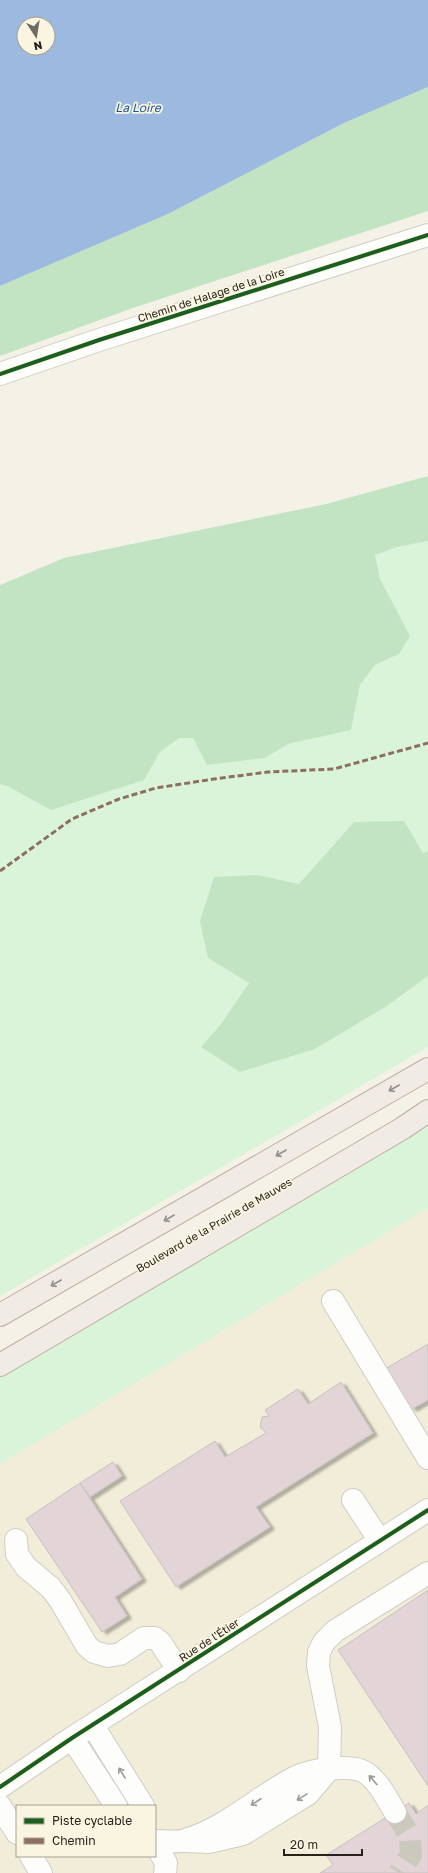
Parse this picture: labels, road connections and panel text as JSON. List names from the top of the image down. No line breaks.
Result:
{"streets":{"main road":["Boulevard de la Prairie de Mauves"],"street":["Chemin de Halage de la Loire","Rue de l'Étier"]},"water":["La Loire"],"legend":["Piste cyclable","Chemin"],"scale_bar":"20 m","north":"bottom"}
